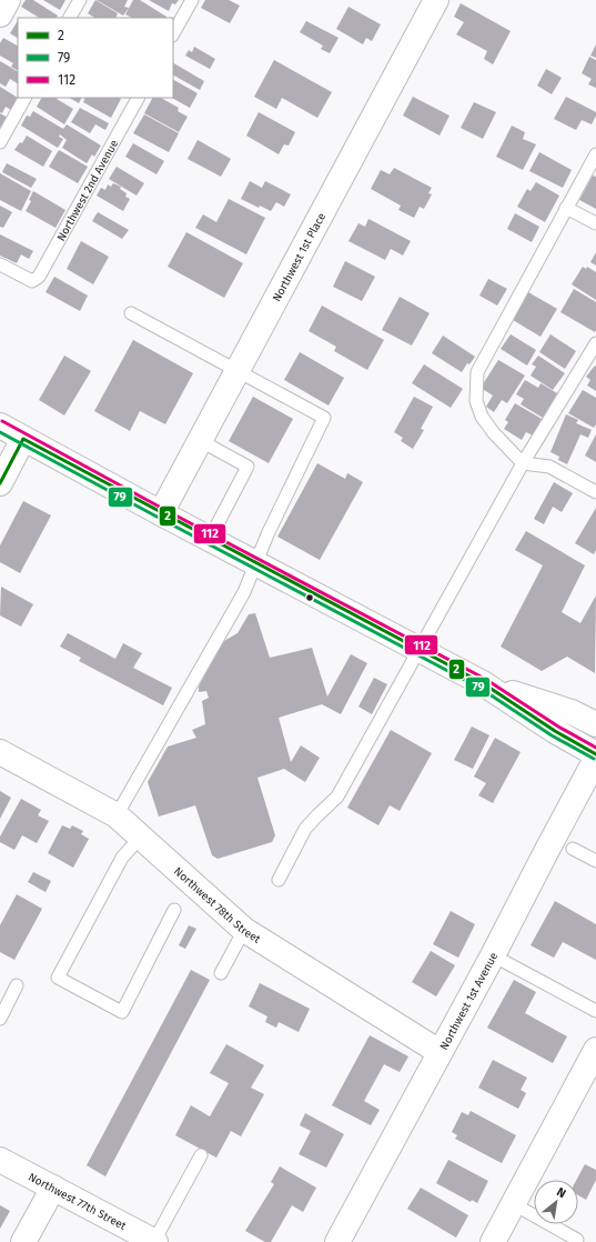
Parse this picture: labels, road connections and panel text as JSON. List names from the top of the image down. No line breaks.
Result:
{"streets":{"street":["Northwest 1st Place","Northwest 78th Street","Northwest 1st Avenue","Northwest 77th Street"],"lane":["Northwest 2nd Avenue"]},"crossings":[["Northwest 78th Street","Northwest 1st Avenue"]],"lines":["transit line 112","transit line 79","transit line 2"],"legend":["2","79","112"],"north":"top right"}
